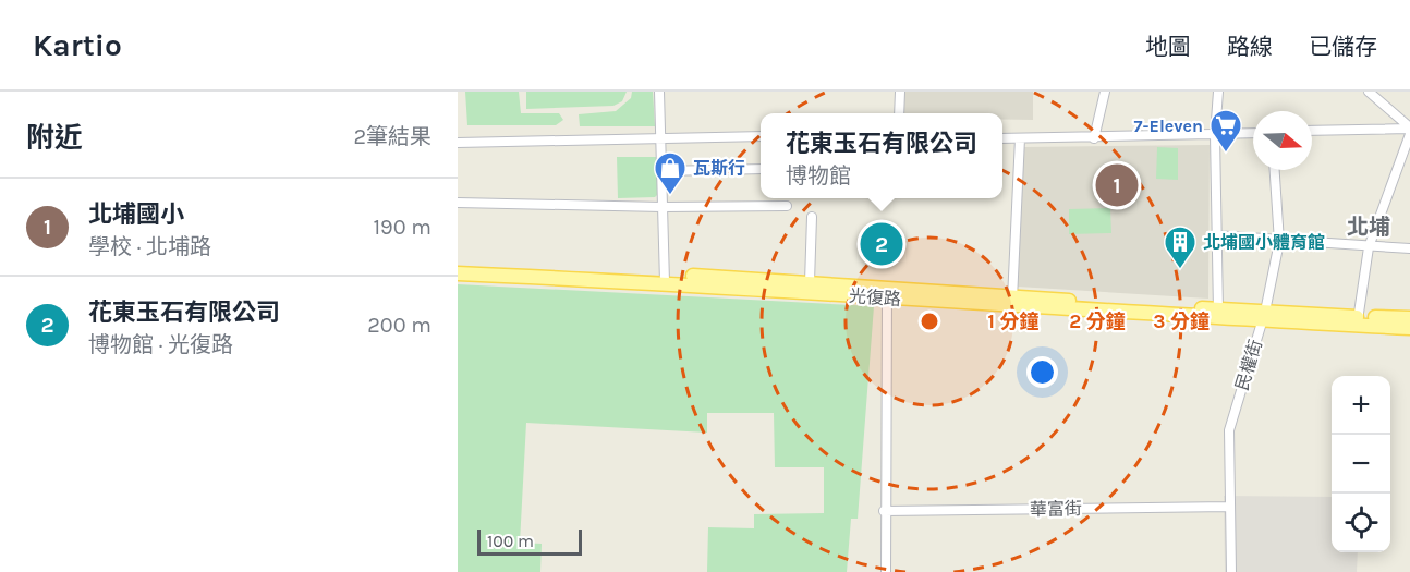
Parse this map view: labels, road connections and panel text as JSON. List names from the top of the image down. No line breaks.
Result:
{"streets":{"main road":["光復路"],"street":["民權街","華富街"]},"crossings":[["光復路","民權街"],["民權街","華富街"]],"districts":["北埔"],"places":{"supermarket":["7-Eleven"],"shop":["瓦斯行"],"building":["北埔國小體育館"]},"scale_bar":"100 m","north":"right","page":{"header":"Kartio","nav":["地圖","路線","已儲存"],"heading":["附近","2筆結果"],"popup":["花東玉石有限公司","博物館"],"pins":["1","2"],"list":[{"mark":"1","name":"北埔國小","note":"學校 · 北埔路","value":"190 m"},{"mark":"2","name":"花東玉石有限公司","note":"博物館 · 光復路","value":"200 m"}],"map_buttons":["+","−"],"scale":"100 m"},"rings":["1 分鐘","2 分鐘","3 分鐘"]}
